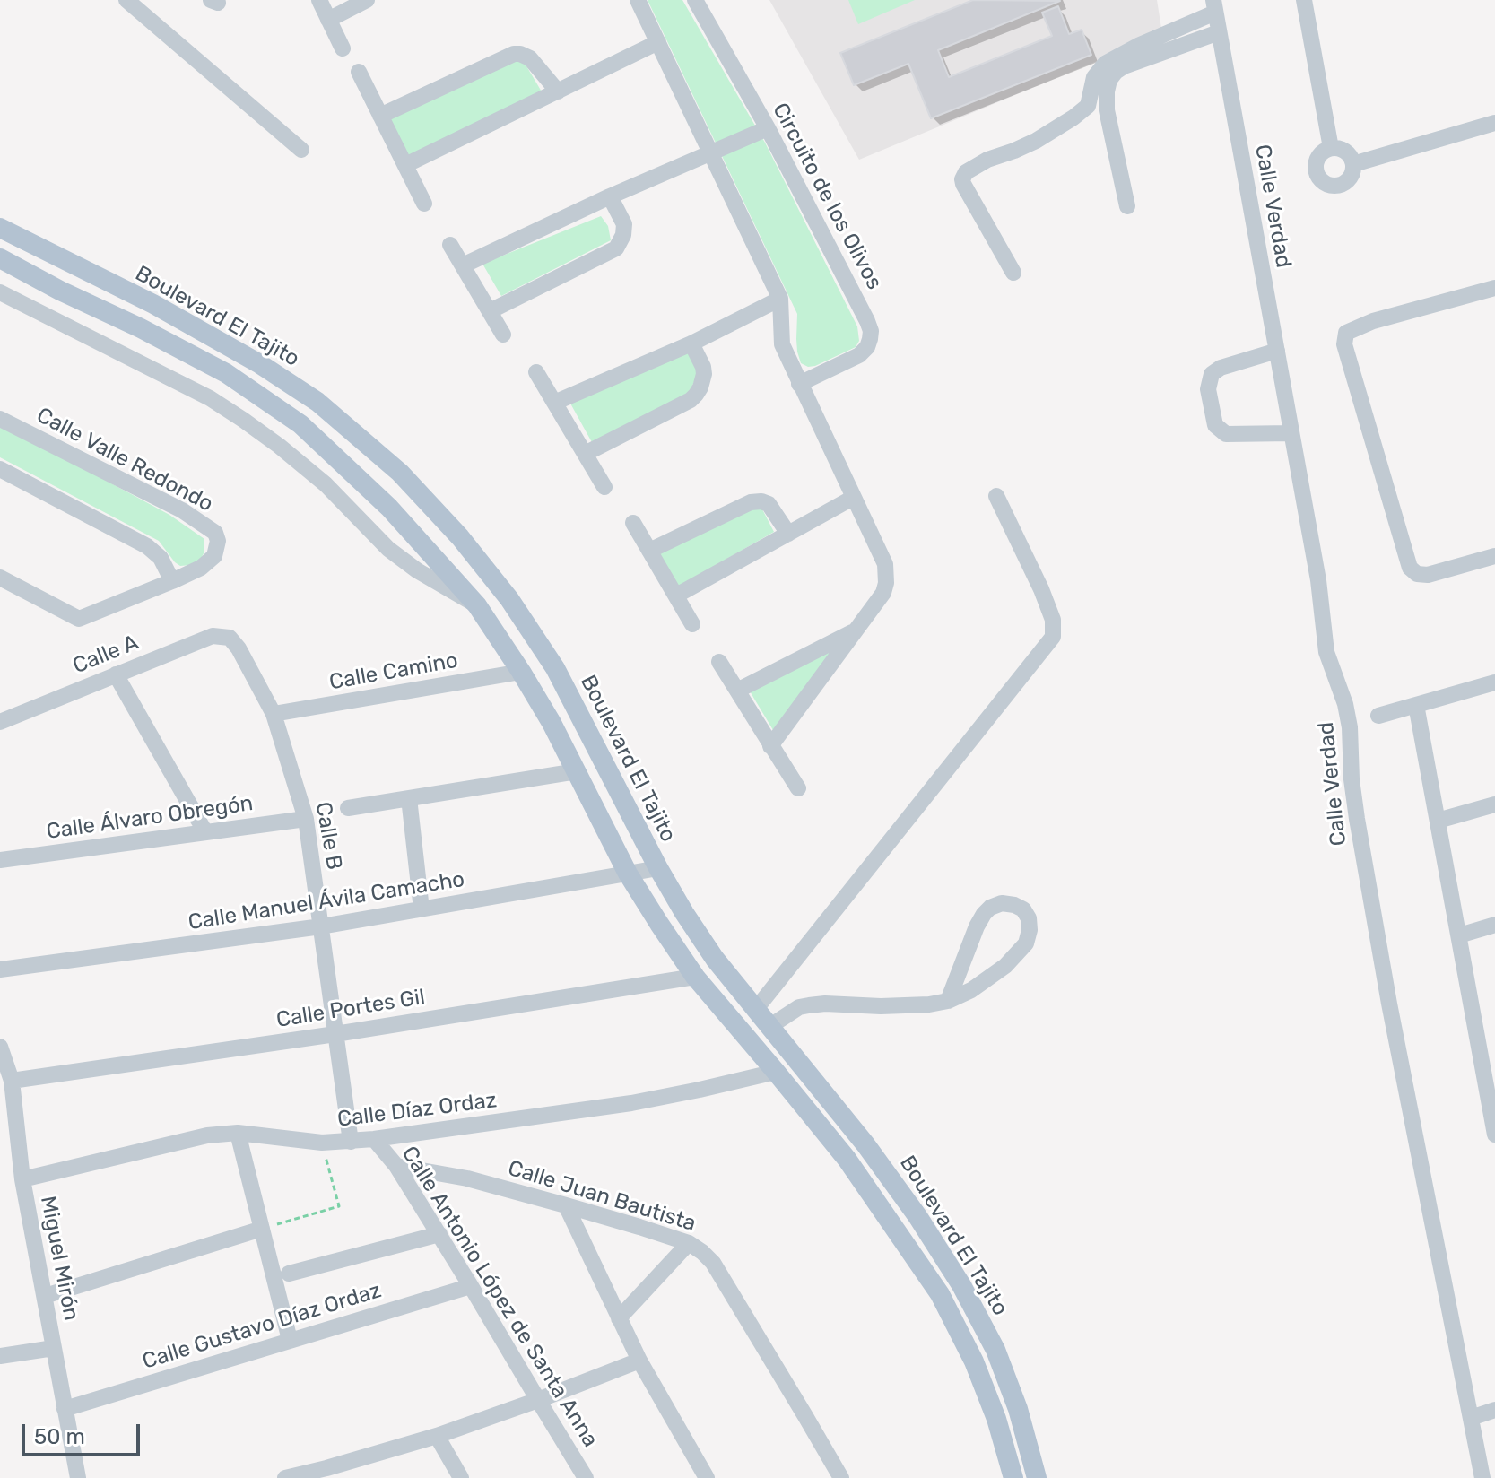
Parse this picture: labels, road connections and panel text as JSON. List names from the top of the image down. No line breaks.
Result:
{"streets":{"main road":["Boulevard El Tajito"],"street":["Circuito de los Olivos","Calle Verdad","Calle Valle Redondo","Calle A","Calle Camino","Calle Álvaro Obregón","Calle B","Calle Manuel Ávila Camacho","Calle Portes Gil","Calle Díaz Ordaz","Calle Juan Bautista","Miguel Mirón","Calle Antonio López de Santa Anna","Calle Gustavo Díaz Ordaz"]},"crossings":[["Boulevard El Tajito","Calle Camino"],["Boulevard El Tajito","Calle Manuel Ávila Camacho"],["Boulevard El Tajito","Calle Portes Gil"],["Boulevard El Tajito","Calle Díaz Ordaz"],["Calle A","Calle B"],["Calle Camino","Calle B"],["Calle Álvaro Obregón","Calle B"],["Calle B","Calle Manuel Ávila Camacho"],["Calle B","Calle Portes Gil"],["Calle B","Calle Díaz Ordaz"],["Calle Portes Gil","Miguel Mirón"],["Calle Díaz Ordaz","Miguel Mirón"],["Calle Díaz Ordaz","Calle Antonio López de Santa Anna"],["Calle Juan Bautista","Calle Antonio López de Santa Anna"],["Miguel Mirón","Calle Gustavo Díaz Ordaz"],["Calle Antonio López de Santa Anna","Calle Gustavo Díaz Ordaz"]],"scale_bar":"50 m"}
